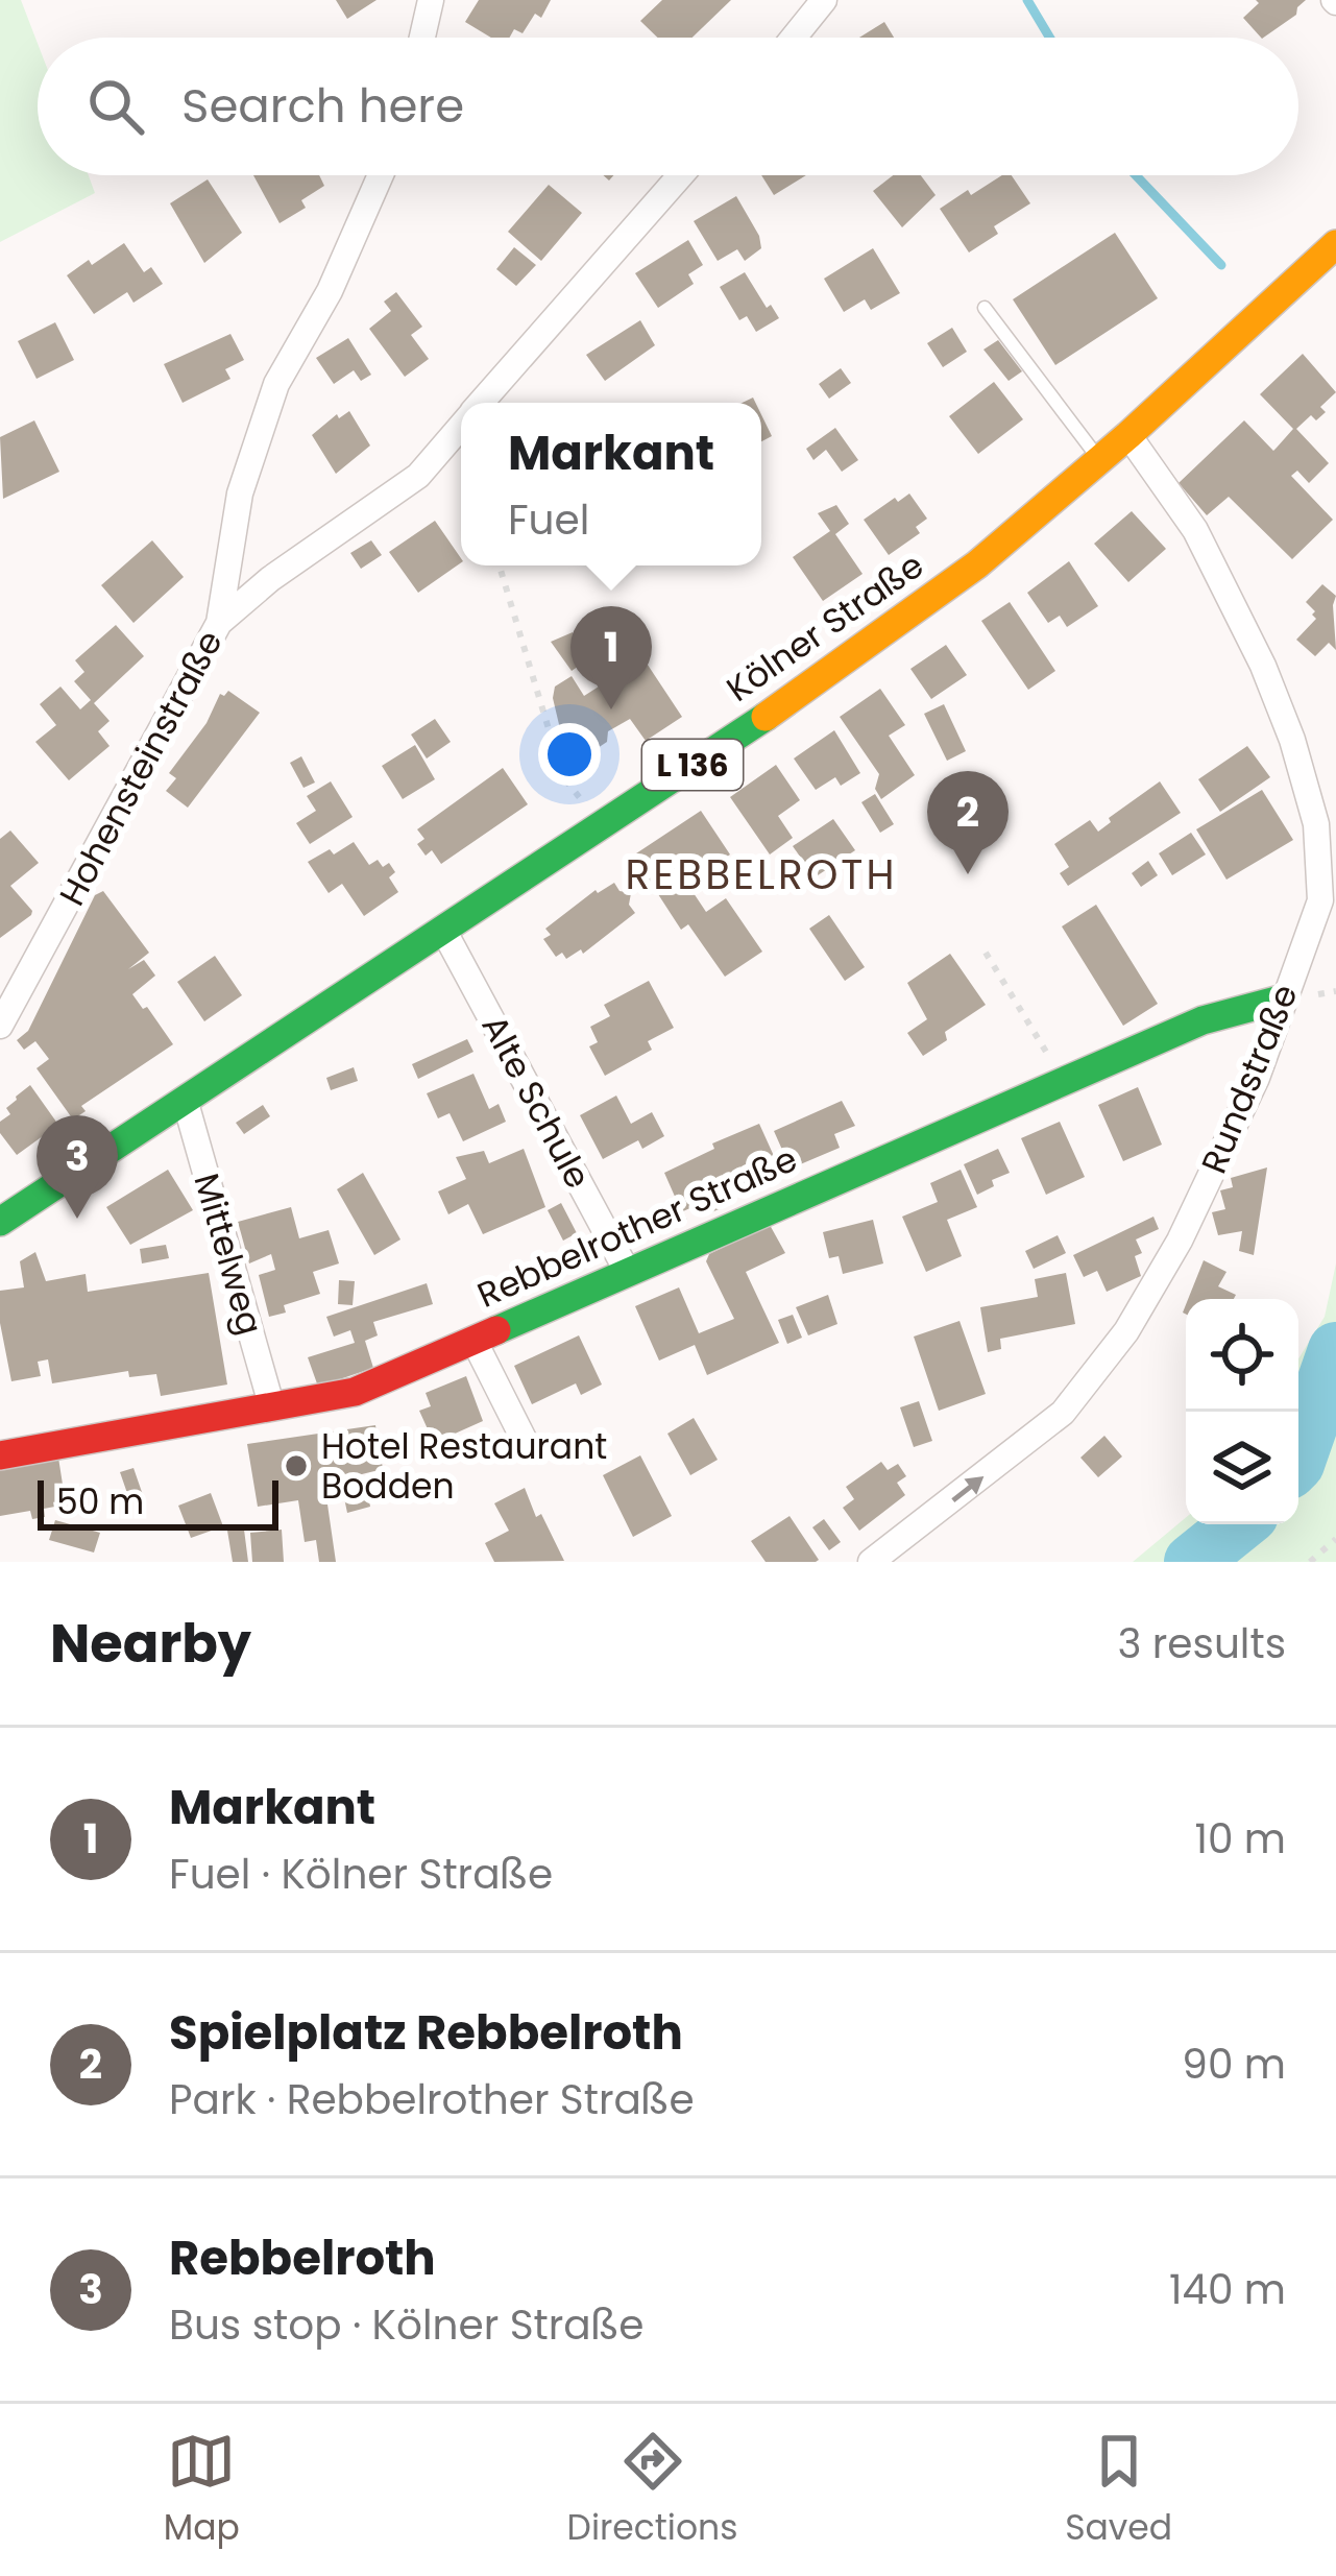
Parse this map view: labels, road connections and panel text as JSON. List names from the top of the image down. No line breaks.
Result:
{"streets":{"main road":["Kölner Straße","L 136","Rebbelrother Straße"],"street":["Hohensteinstraße","Rundstraße","Alte Schule","Mittelweg"]},"crossings":[["Kölner Straße","Rundstraße"],["Kölner Straße","Alte Schule"],["Kölner Straße","Mittelweg"],["Rundstraße","Rebbelrother Straße"],["Alte Schule","Rebbelrother Straße"],["Rebbelrother Straße","Mittelweg"]],"one_way":["Rundstraße"],"districts":["REBBELROTH"],"places":["Hotel Restaurant Bodden"],"scale_bar":"50 m","page":{"search":"Search here","popup":["Markant","Fuel"],"pins":["1","2","3"],"scale":"50 m","heading":["Nearby","3 results"],"list":[{"mark":"1","name":"Markant","note":"Fuel · Kölner Straße","value":"10 m"},{"mark":"2","name":"Spielplatz Rebbelroth","note":"Park · Rebbelrother Straße","value":"90 m"},{"mark":"3","name":"Rebbelroth","note":"Bus stop · Kölner Straße","value":"140 m"}],"nav":["Map","Directions","Saved"]}}
